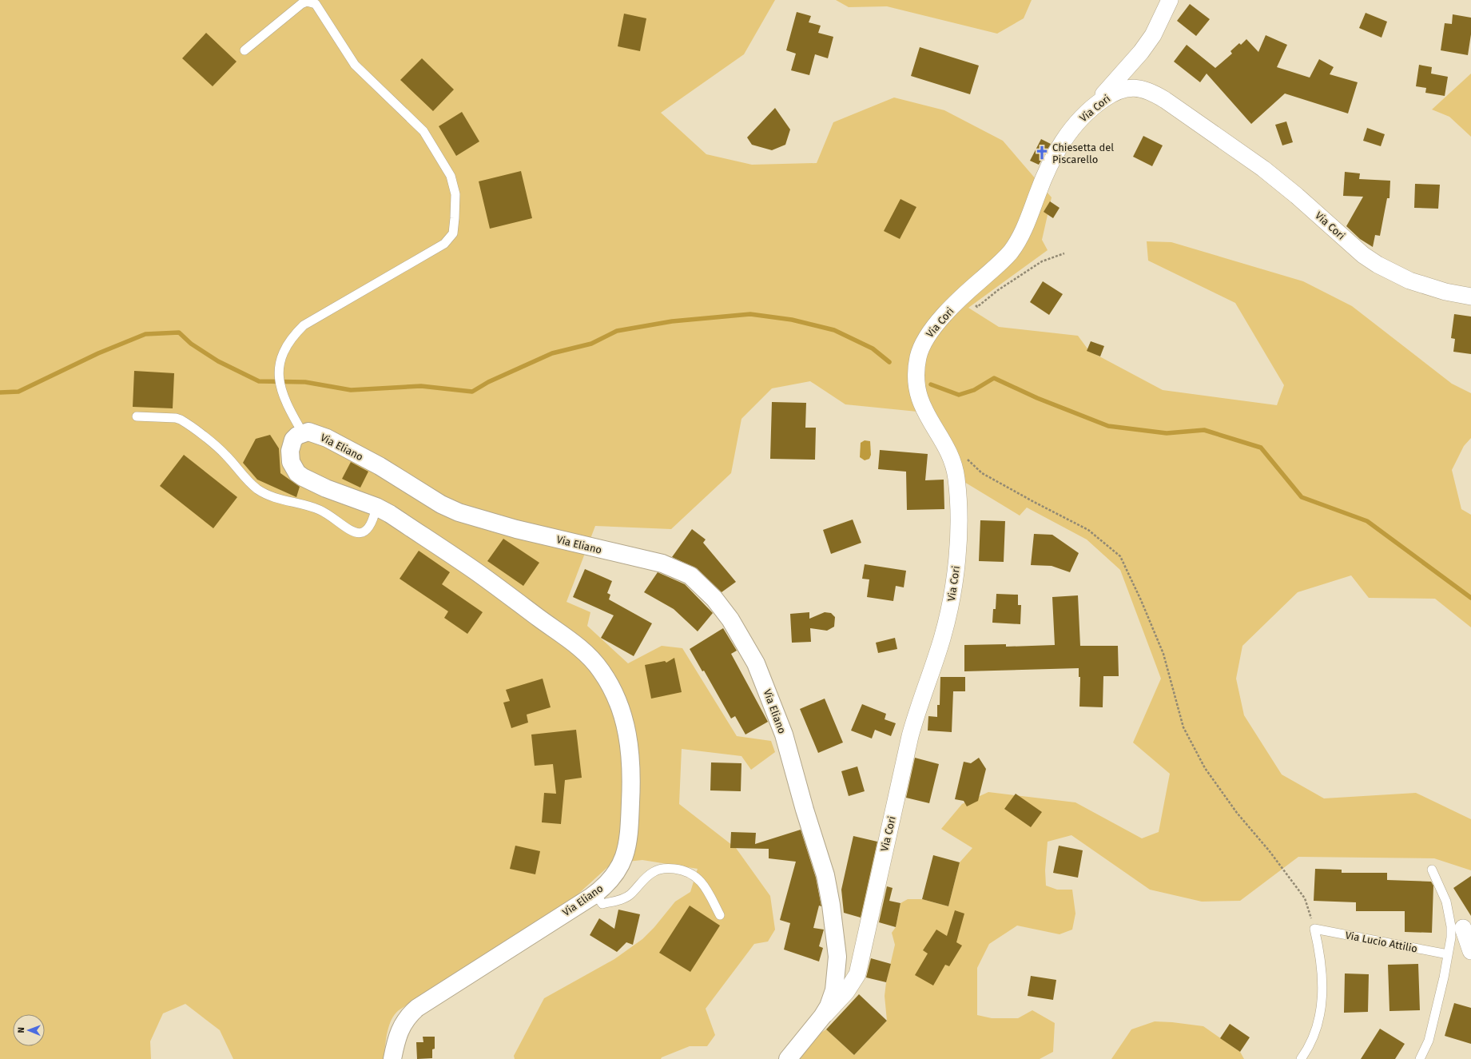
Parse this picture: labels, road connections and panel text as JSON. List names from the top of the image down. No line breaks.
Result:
{"streets":{"street":["Via Cori","Via Eliano"],"lane":["Via Lucio Attilio"]},"crossings":[["Via Cori","Via Eliano"]],"places":{"church":["Chiesetta del Piscarello"]},"north":"left"}
